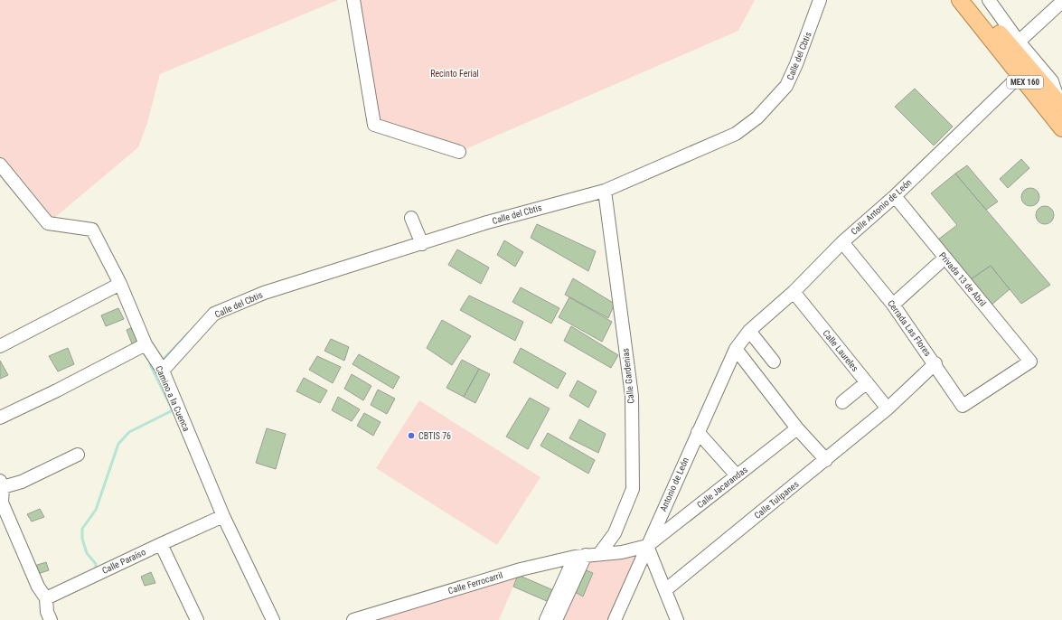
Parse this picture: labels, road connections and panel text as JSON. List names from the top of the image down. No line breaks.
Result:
{"streets":{"main road":["MEX 160"],"street":["Calle del Cbtis","Calle Antonio de León","Privada 13 de Abril","Cerrada Las Flores","Calle Laureles","Calle Gardenias","Camino a la Cuenca","Antonio de León","Calle Jacarandas","Calle Tulipanes","Calle Paraíso","Calle Ferrocarril"]},"crossings":[["Calle del Cbtis","Calle Gardenias"],["Calle del Cbtis","Camino a la Cuenca"],["MEX 160","Calle Antonio de León"],["Calle Antonio de León","Privada 13 de Abril"],["Calle Antonio de León","Cerrada Las Flores"],["Calle Antonio de León","Calle Laureles"],["Calle Antonio de León","Antonio de León"],["Privada 13 de Abril","Cerrada Las Flores"],["Cerrada Las Flores","Calle Laureles"],["Cerrada Las Flores","Calle Tulipanes"],["Calle Laureles","Calle Tulipanes"],["Calle Gardenias","Calle Ferrocarril"],["Camino a la Cuenca","Calle Paraíso"],["Antonio de León","Calle Jacarandas"],["Antonio de León","Calle Ferrocarril"],["Calle Jacarandas","Calle Ferrocarril"]],"parks":["Recinto Ferial"],"places":["CBTIS 76"]}
